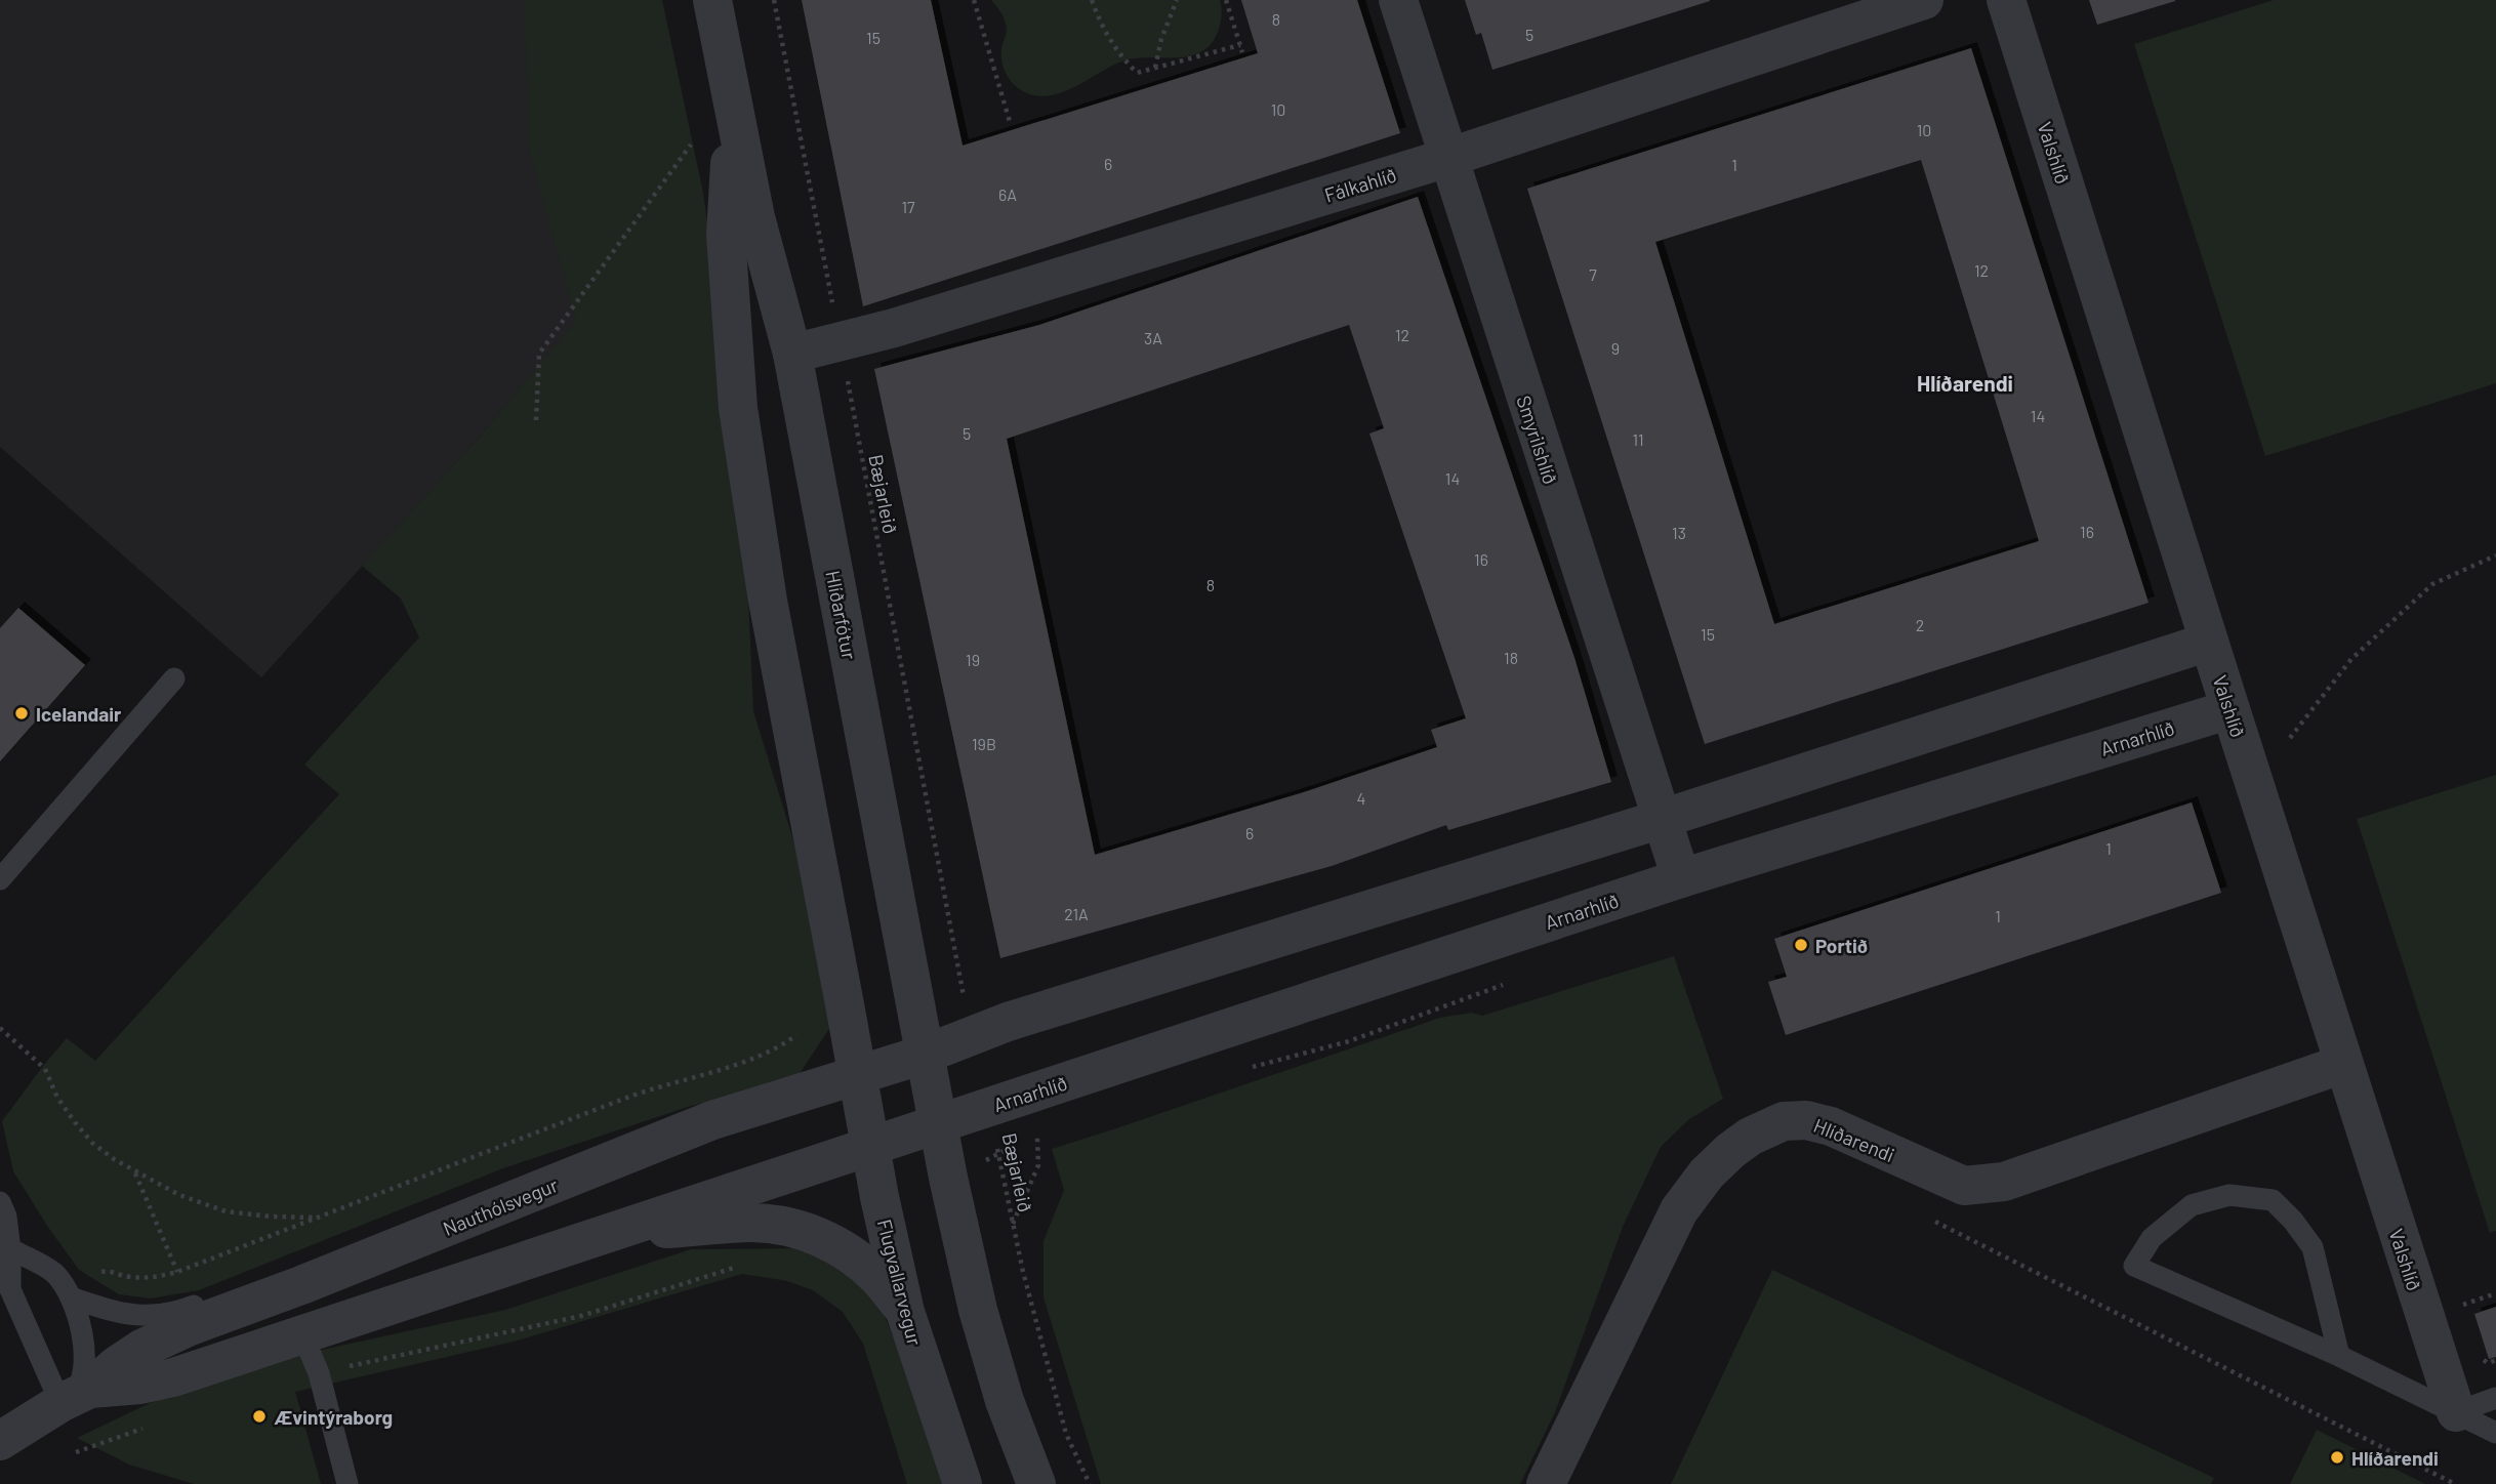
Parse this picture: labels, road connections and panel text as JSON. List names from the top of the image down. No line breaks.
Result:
{"streets":{"street":["Valshlíð","Fálkahlíð","Smyrilshlíð","Hlíðarfótur","Arnarhlíð","Hlíðarendi","Nauthólsvegur","Flugvallarvegur"],"path":["Bæjarleið"]},"crossings":[["Valshlíð","Arnarhlíð"],["Valshlíð","Hlíðarendi"],["Fálkahlíð","Smyrilshlíð"],["Fálkahlíð","Bæjarleið"],["Fálkahlíð","Hlíðarfótur"],["Smyrilshlíð","Arnarhlíð"],["Hlíðarfótur","Arnarhlíð"],["Hlíðarfótur","Nauthólsvegur"],["Hlíðarfótur","Flugvallarvegur"],["Arnarhlíð","Nauthólsvegur"],["Nauthólsvegur","Flugvallarvegur"]],"districts":["Hlíðarendi"],"places":["Icelandair","Portið","Ævintýraborg","Hlíðarendi"],"house_numbers":["8","5","15","10","10","6","1","6A","17","12","7","12","3A","9","14","5","11","14","16","13","16","8","2","15","18","19","19B","4","6","1","21A","1"]}
